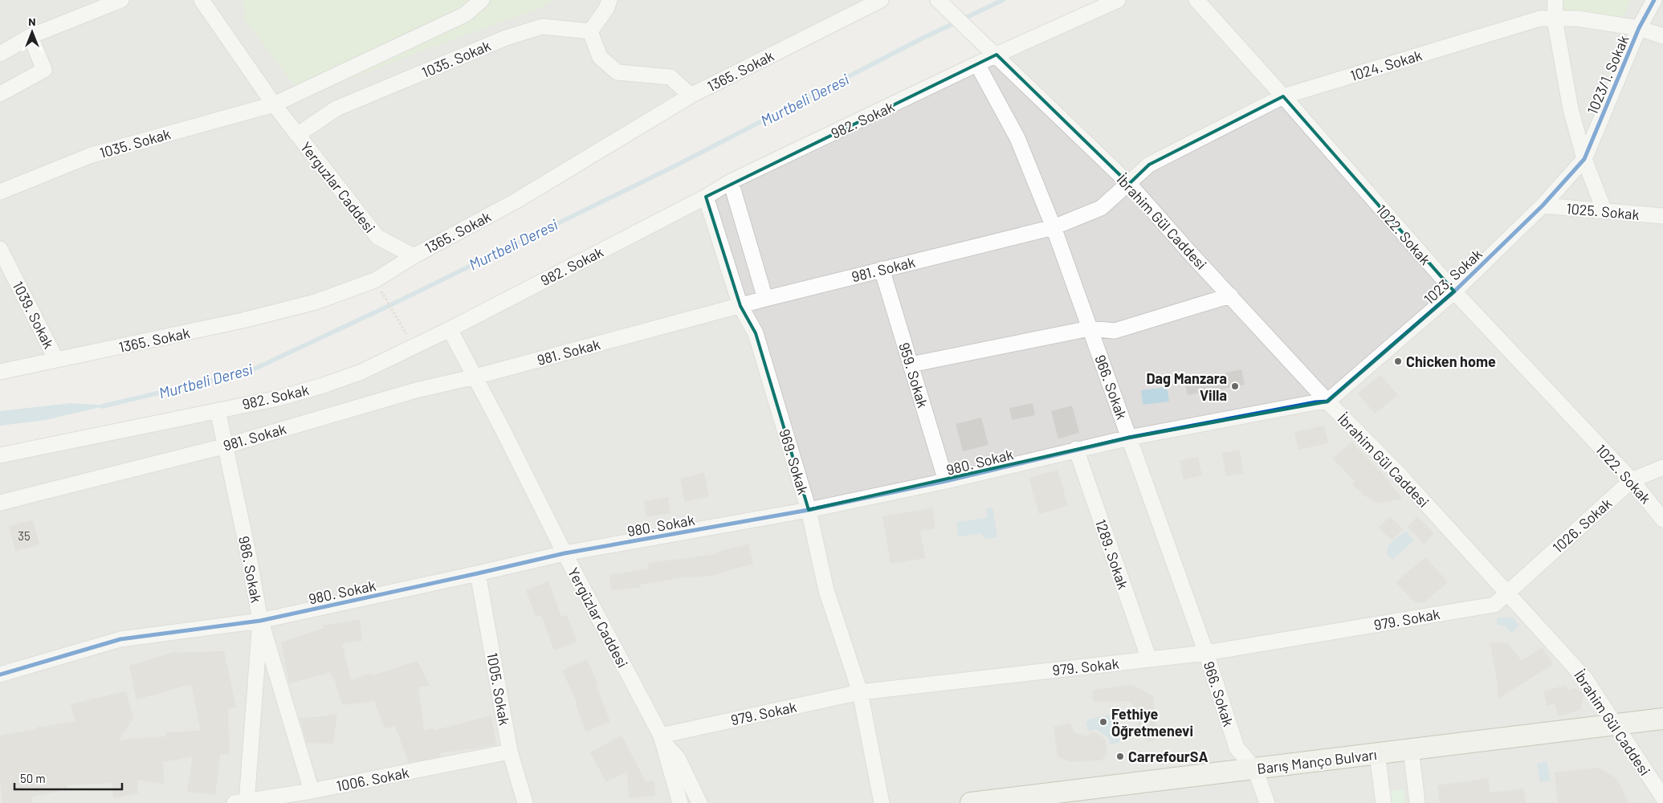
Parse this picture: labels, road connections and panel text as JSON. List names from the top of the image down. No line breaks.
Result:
{"streets":{"main road":["Barış Manço Bulvarı"],"street":["1035. Sokak","1024. Sokak","1365. Sokak","1023/1. Sokak","982. Sokak","Yerguzlar Caddesi","1025. Sokak","İbrahim Gül Caddesi","1022. Sokak","981. Sokak","1023. Sokak","1039. Sokak","959. Sokak","966. Sokak","969. Sokak","980. Sokak","1026. Sokak","1289. Sokak","986. Sokak","Yergüzlar Caddesi","979. Sokak","1005. Sokak","1006. Sokak"]},"crossings":[["1035. Sokak","Yerguzlar Caddesi"],["1024. Sokak","1023/1. Sokak"],["1024. Sokak","İbrahim Gül Caddesi"],["1024. Sokak","1022. Sokak"],["1024. Sokak","981. Sokak"],["1365. Sokak","Yerguzlar Caddesi"],["1365. Sokak","1039. Sokak"],["1023/1. Sokak","1023. Sokak"],["982. Sokak","İbrahim Gül Caddesi"],["982. Sokak","966. Sokak"],["982. Sokak","969. Sokak"],["982. Sokak","986. Sokak"],["982. Sokak","Yergüzlar Caddesi"],["1025. Sokak","1023. Sokak"],["İbrahim Gül Caddesi","981. Sokak"],["İbrahim Gül Caddesi","1023. Sokak"],["İbrahim Gül Caddesi","980. Sokak"],["İbrahim Gül Caddesi","1026. Sokak"],["İbrahim Gül Caddesi","979. Sokak"],["İbrahim Gül Caddesi","Barış Manço Bulvarı"],["1022. Sokak","1023. Sokak"],["1022. Sokak","1026. Sokak"],["981. Sokak","959. Sokak"],["981. Sokak","966. Sokak"],["981. Sokak","969. Sokak"],["981. Sokak","986. Sokak"],["981. Sokak","Yergüzlar Caddesi"],["1023. Sokak","980. Sokak"],["959. Sokak","980. Sokak"],["966. Sokak","980. Sokak"],["966. Sokak","979. Sokak"],["966. Sokak","Barış Manço Bulvarı"],["969. Sokak","980. Sokak"],["969. Sokak","979. Sokak"],["980. Sokak","1289. Sokak"],["980. Sokak","986. Sokak"],["980. Sokak","Yergüzlar Caddesi"],["980. Sokak","1005. Sokak"],["1026. Sokak","979. Sokak"],["1289. Sokak","979. Sokak"],["986. Sokak","1006. Sokak"],["Yergüzlar Caddesi","979. Sokak"],["1005. Sokak","1006. Sokak"]],"water":["Murtbeli Deresi"],"places":["Chicken home","Dag Manzara Villa","Fethiye Öğretmenevi","CarrefourSA"],"house_numbers":["35"],"scale_bar":"50 m","north":"top"}
